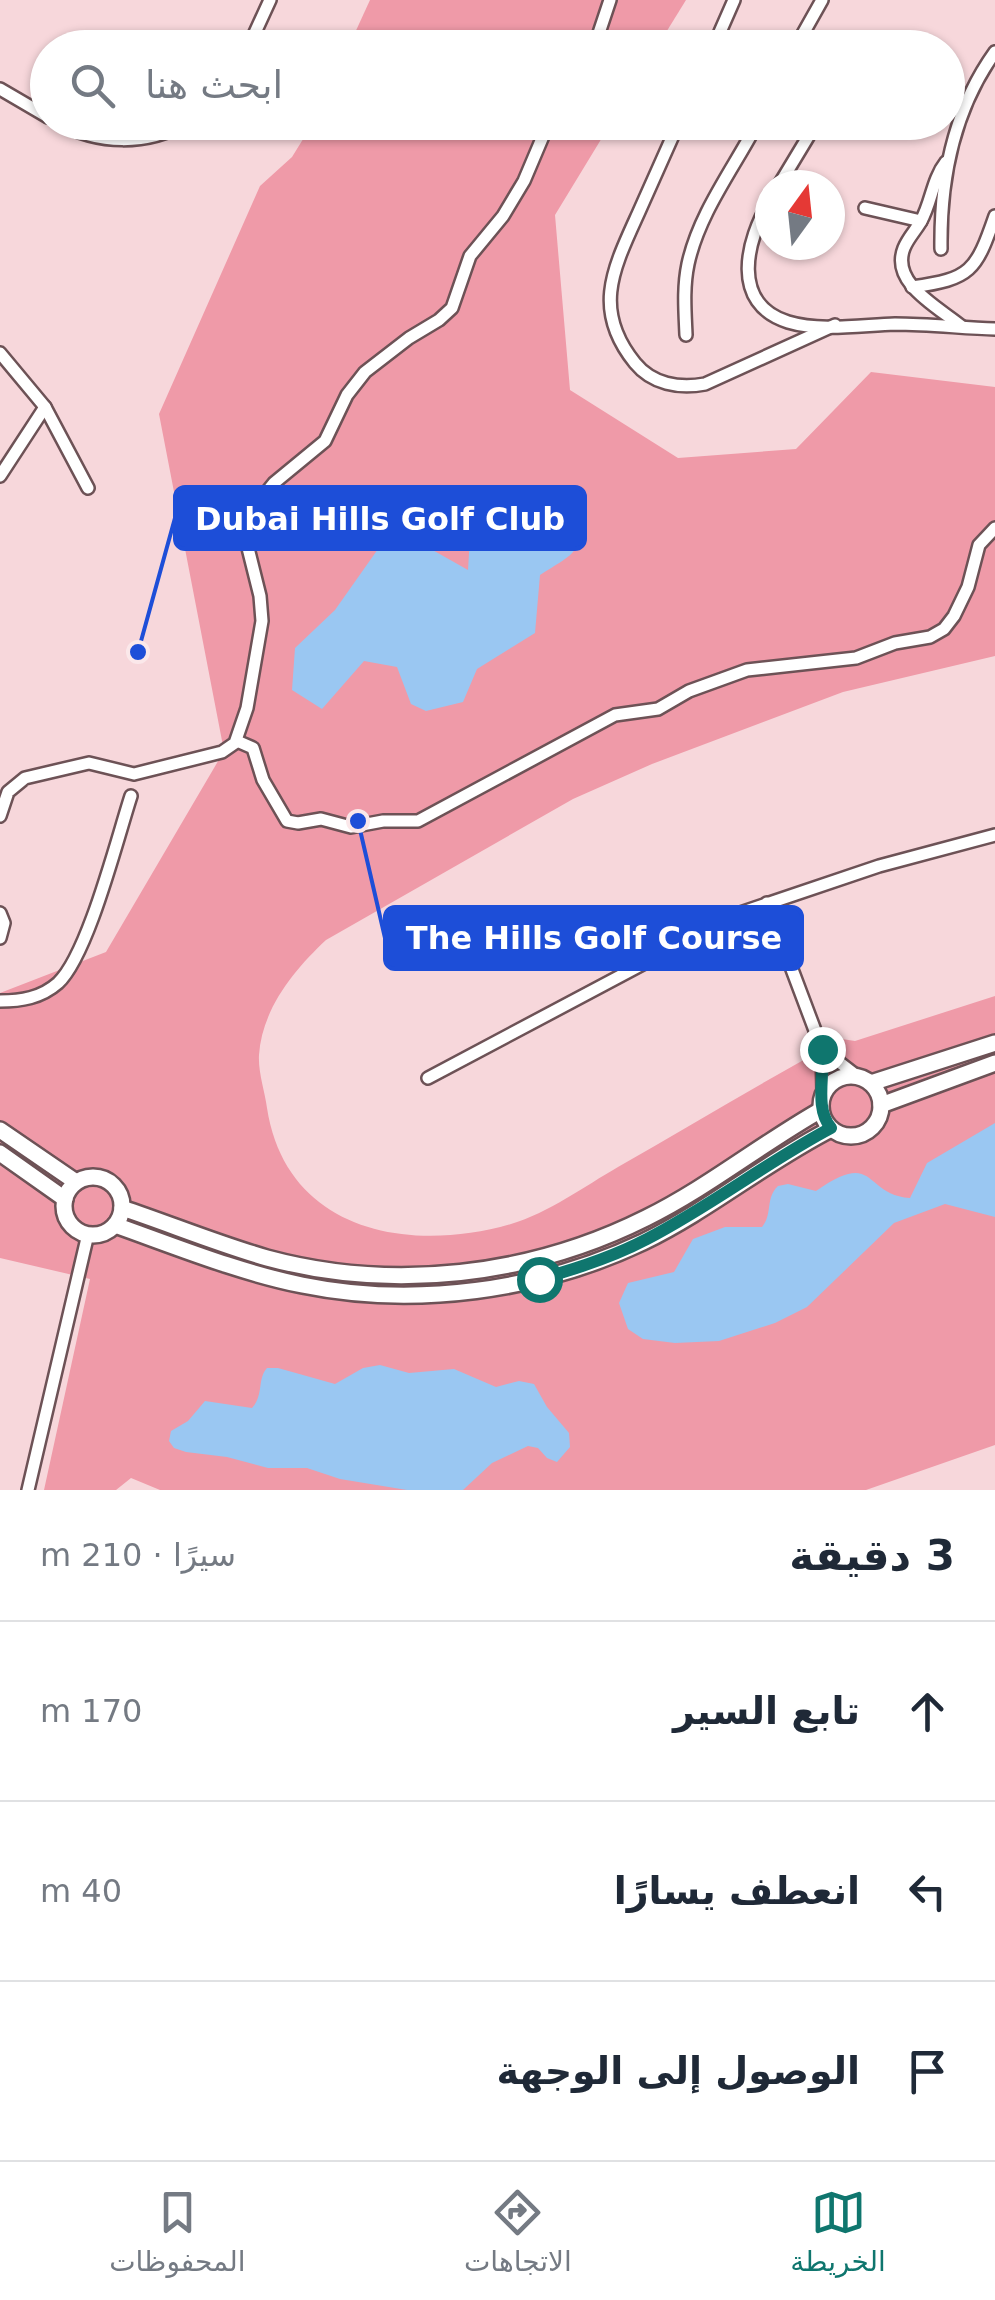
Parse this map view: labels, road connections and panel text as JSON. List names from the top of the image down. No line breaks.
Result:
{"places":["Dubai Hills Golf Club","The Hills Golf Course"],"north":"top","page":{"search":"ابحث هنا","heading":["3 دقيقة","سيرًا · 210 m"],"list":[["تابع السير","170 m"],["انعطف يسارًا","40 m"],"الوصول إلى الوجهة"],"nav":["الخريطة","الاتجاهات","المحفوظات"]}}
